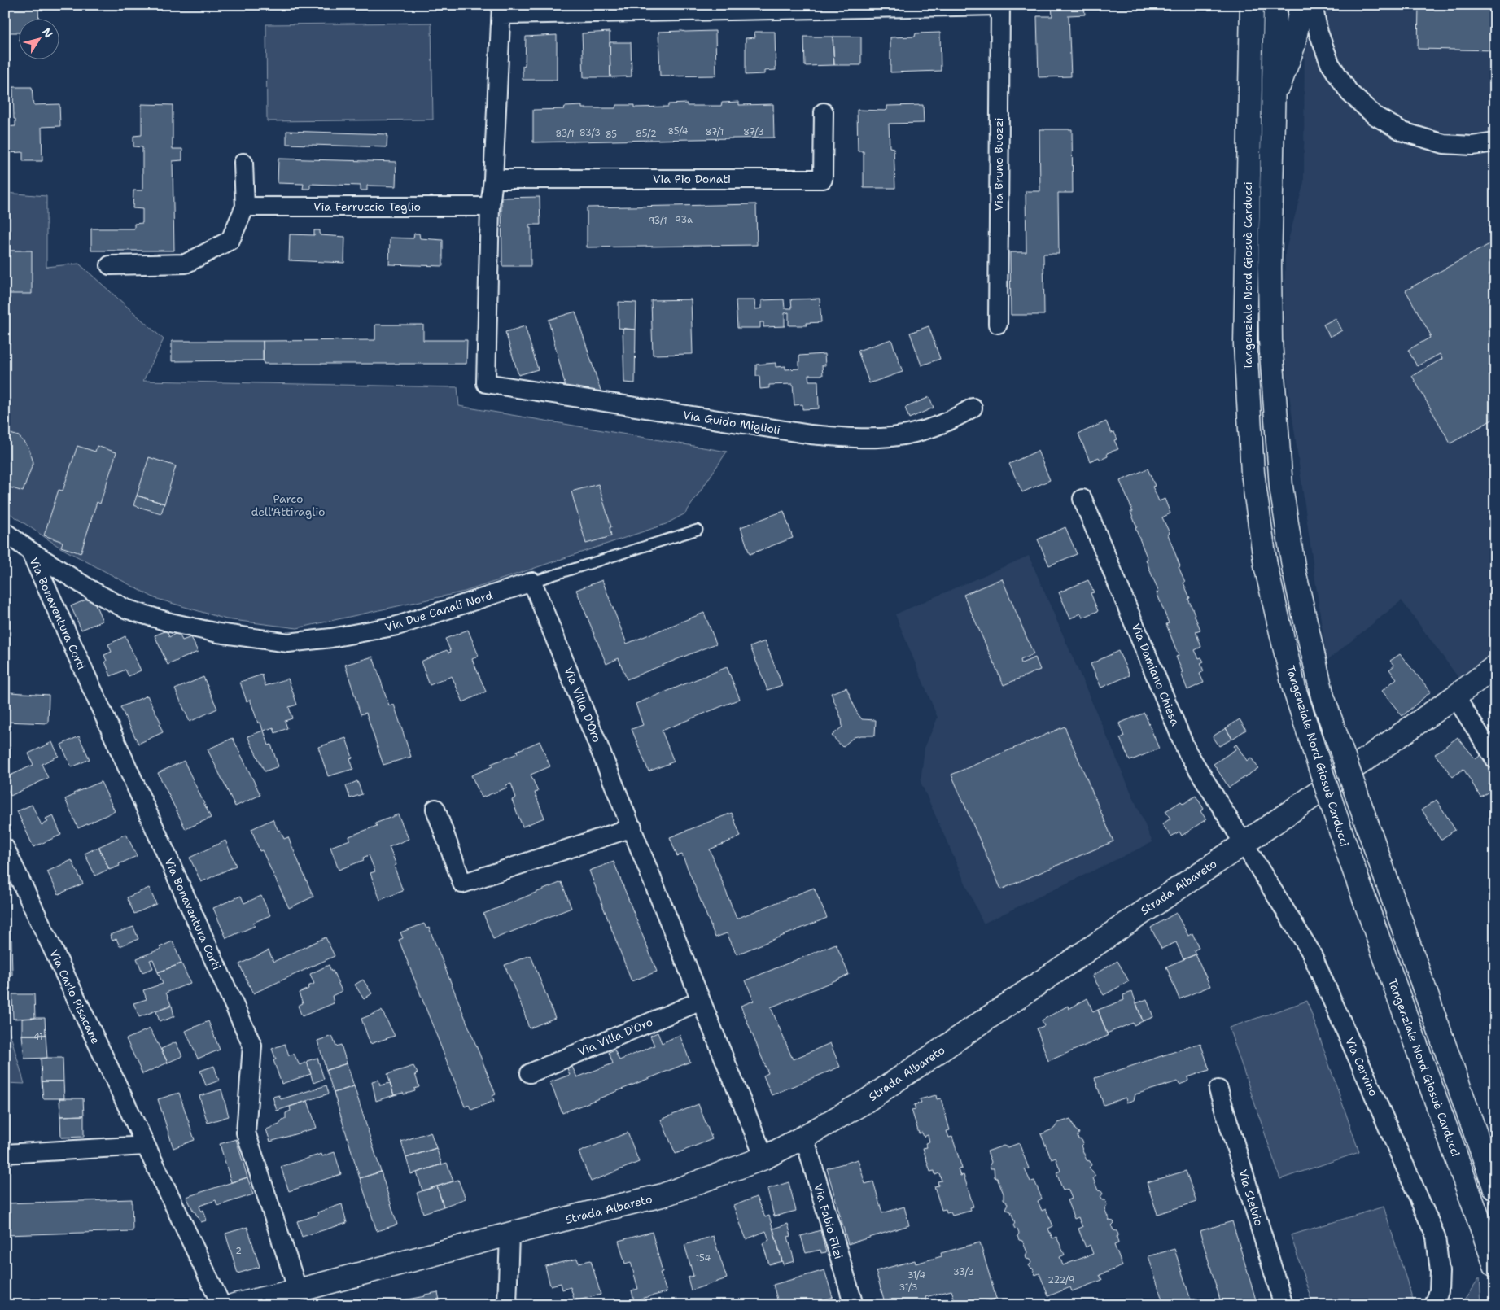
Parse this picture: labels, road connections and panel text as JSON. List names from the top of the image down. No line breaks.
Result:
{"streets":{"main road":["Tangenziale Nord Giosuè Carducci","Strada Albareto"],"street":["Via Bruno Buozzi","Via Pio Donati","Via Ferruccio Teglio","Via Guido Miglioli","Via Due Canali Nord","Via Bonaventura Corti","Via Damiano Chiesa","Via Villa D'Oro","Via Carlo Pisacane","Via Cervino","Via Stelvio","Via Fabio Filzi"]},"crossings":[["Via Ferruccio Teglio","Via Guido Miglioli"],["Via Due Canali Nord","Via Bonaventura Corti"],["Via Due Canali Nord","Via Villa D'Oro"],["Via Bonaventura Corti","Strada Albareto"],["Via Damiano Chiesa","Strada Albareto"],["Via Damiano Chiesa","Via Cervino"],["Via Villa D'Oro","Strada Albareto"],["Strada Albareto","Via Cervino"],["Strada Albareto","Via Fabio Filzi"]],"parks":["Parco dell'Attiraglio"],"house_numbers":["85/4","87/1","87/3","83/3","83/1","85/2","85","93a","93/1","41","2","154","33/3","31/4","222/9","31/3"],"north":"top right"}
